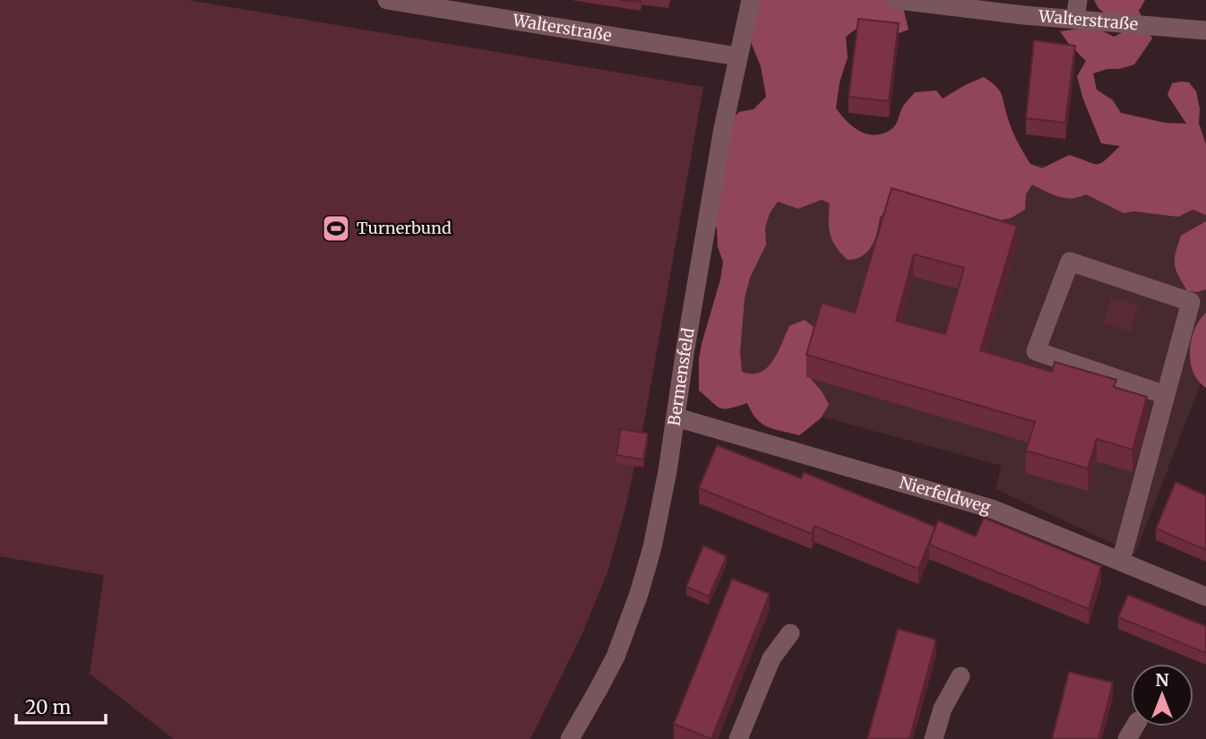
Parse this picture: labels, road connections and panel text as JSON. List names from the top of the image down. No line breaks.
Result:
{"streets":{"street":["Walterstraße","Bermensfeld","Nierfeldweg"]},"crossings":[["Walterstraße","Bermensfeld"],["Bermensfeld","Nierfeldweg"]],"places":{"sports":["Turnerbund"]},"scale_bar":"20 m","north":"top"}
